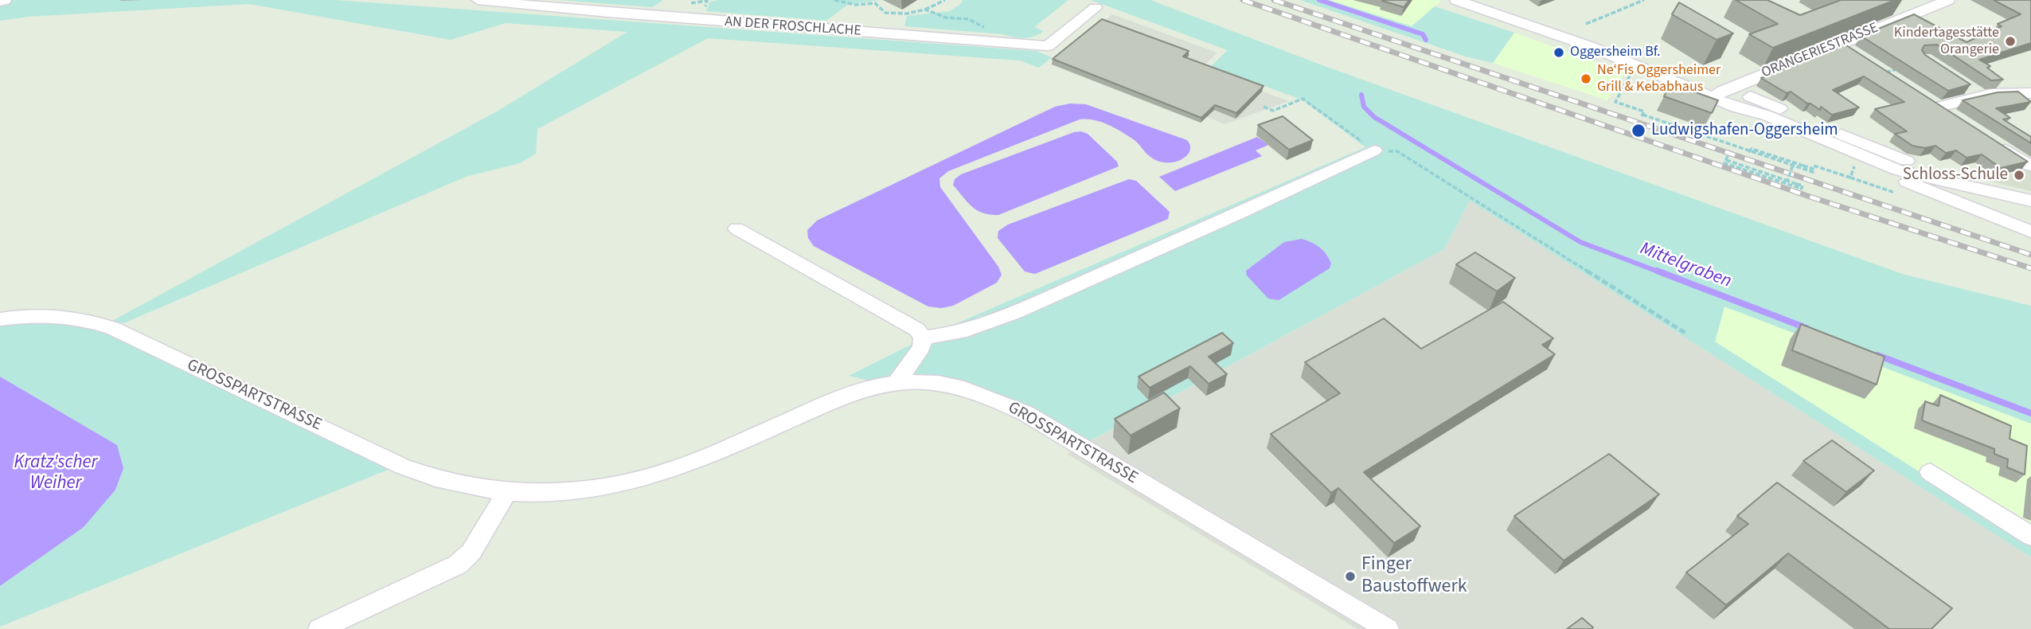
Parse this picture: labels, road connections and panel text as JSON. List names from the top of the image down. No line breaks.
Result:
{"streets":{"street":["AN DER FROSCHLACHE","ORANGERIESTRASSE","GROSSPARTSTRASSE"]},"water":["Mittelgraben","Kratz'scher Weiher"],"places":["Kindertagesstätte Orangerie","Oggersheim Bf.","Ne‘Fis Oggersheimer Grill & Kebabhaus","Ludwigshafen-Oggersheim","Schloss-Schule","Finger Baustoffwerk"]}
